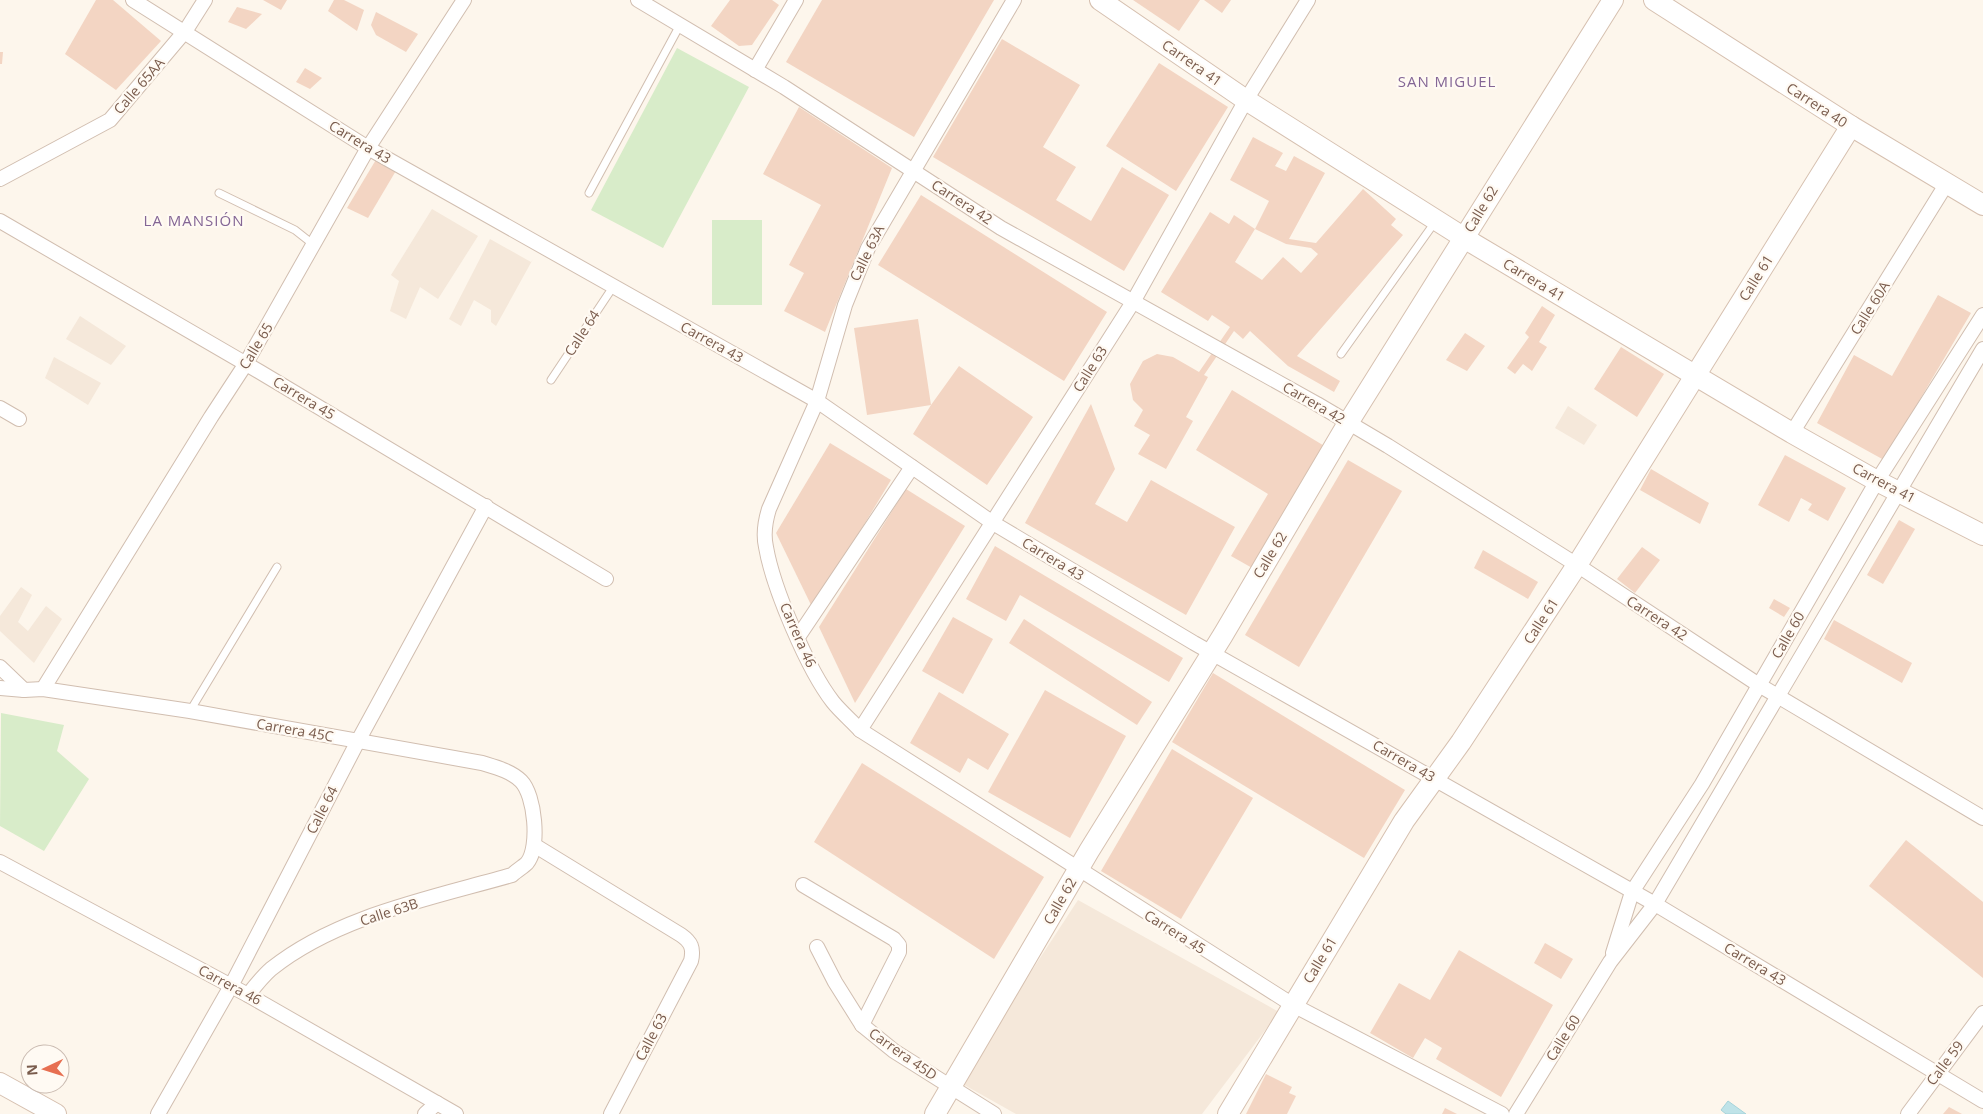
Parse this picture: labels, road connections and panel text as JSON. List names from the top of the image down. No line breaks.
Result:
{"streets":{"street":["Carrera 41","Calle 65AA","Carrera 40","Carrera 43","Carrera 42","Calle 62","Calle 63A","Calle 61","Calle 60A","Calle 64","Calle 65","Calle 63","Carrera 45","Carrera 46","Calle 60","Carrera 45C","Calle 63B","Carrera 45D","Calle 59"]},"crossings":[["Carrera 41","Calle 62"],["Carrera 41","Calle 61"],["Carrera 41","Calle 60A"],["Carrera 41","Calle 63"],["Carrera 41","Calle 60"],["Calle 65AA","Carrera 43"],["Carrera 40","Calle 61"],["Carrera 40","Calle 60A"],["Carrera 43","Calle 62"],["Carrera 43","Calle 63A"],["Carrera 43","Calle 61"],["Carrera 43","Calle 64"],["Carrera 43","Calle 65"],["Carrera 43","Calle 63"],["Carrera 43","Calle 60"],["Carrera 43","Calle 59"],["Carrera 42","Calle 62"],["Carrera 42","Calle 63A"],["Carrera 42","Calle 61"],["Carrera 42","Calle 63"],["Carrera 42","Calle 60"],["Calle 62","Carrera 45"],["Calle 62","Carrera 45D"],["Calle 63A","Carrera 46"],["Calle 61","Carrera 45"],["Calle 64","Carrera 45"],["Calle 64","Carrera 46"],["Calle 64","Carrera 45C"],["Calle 65","Carrera 45"],["Calle 65","Carrera 45C"],["Calle 63","Carrera 45"],["Calle 63","Carrera 46"],["Calle 63","Carrera 45C"],["Calle 63","Calle 63B"],["Carrera 45","Carrera 46"],["Carrera 46","Calle 63B"],["Carrera 45C","Calle 63B"]],"districts":["SAN MIGUEL","LA MANSIÓN"],"north":"left"}
